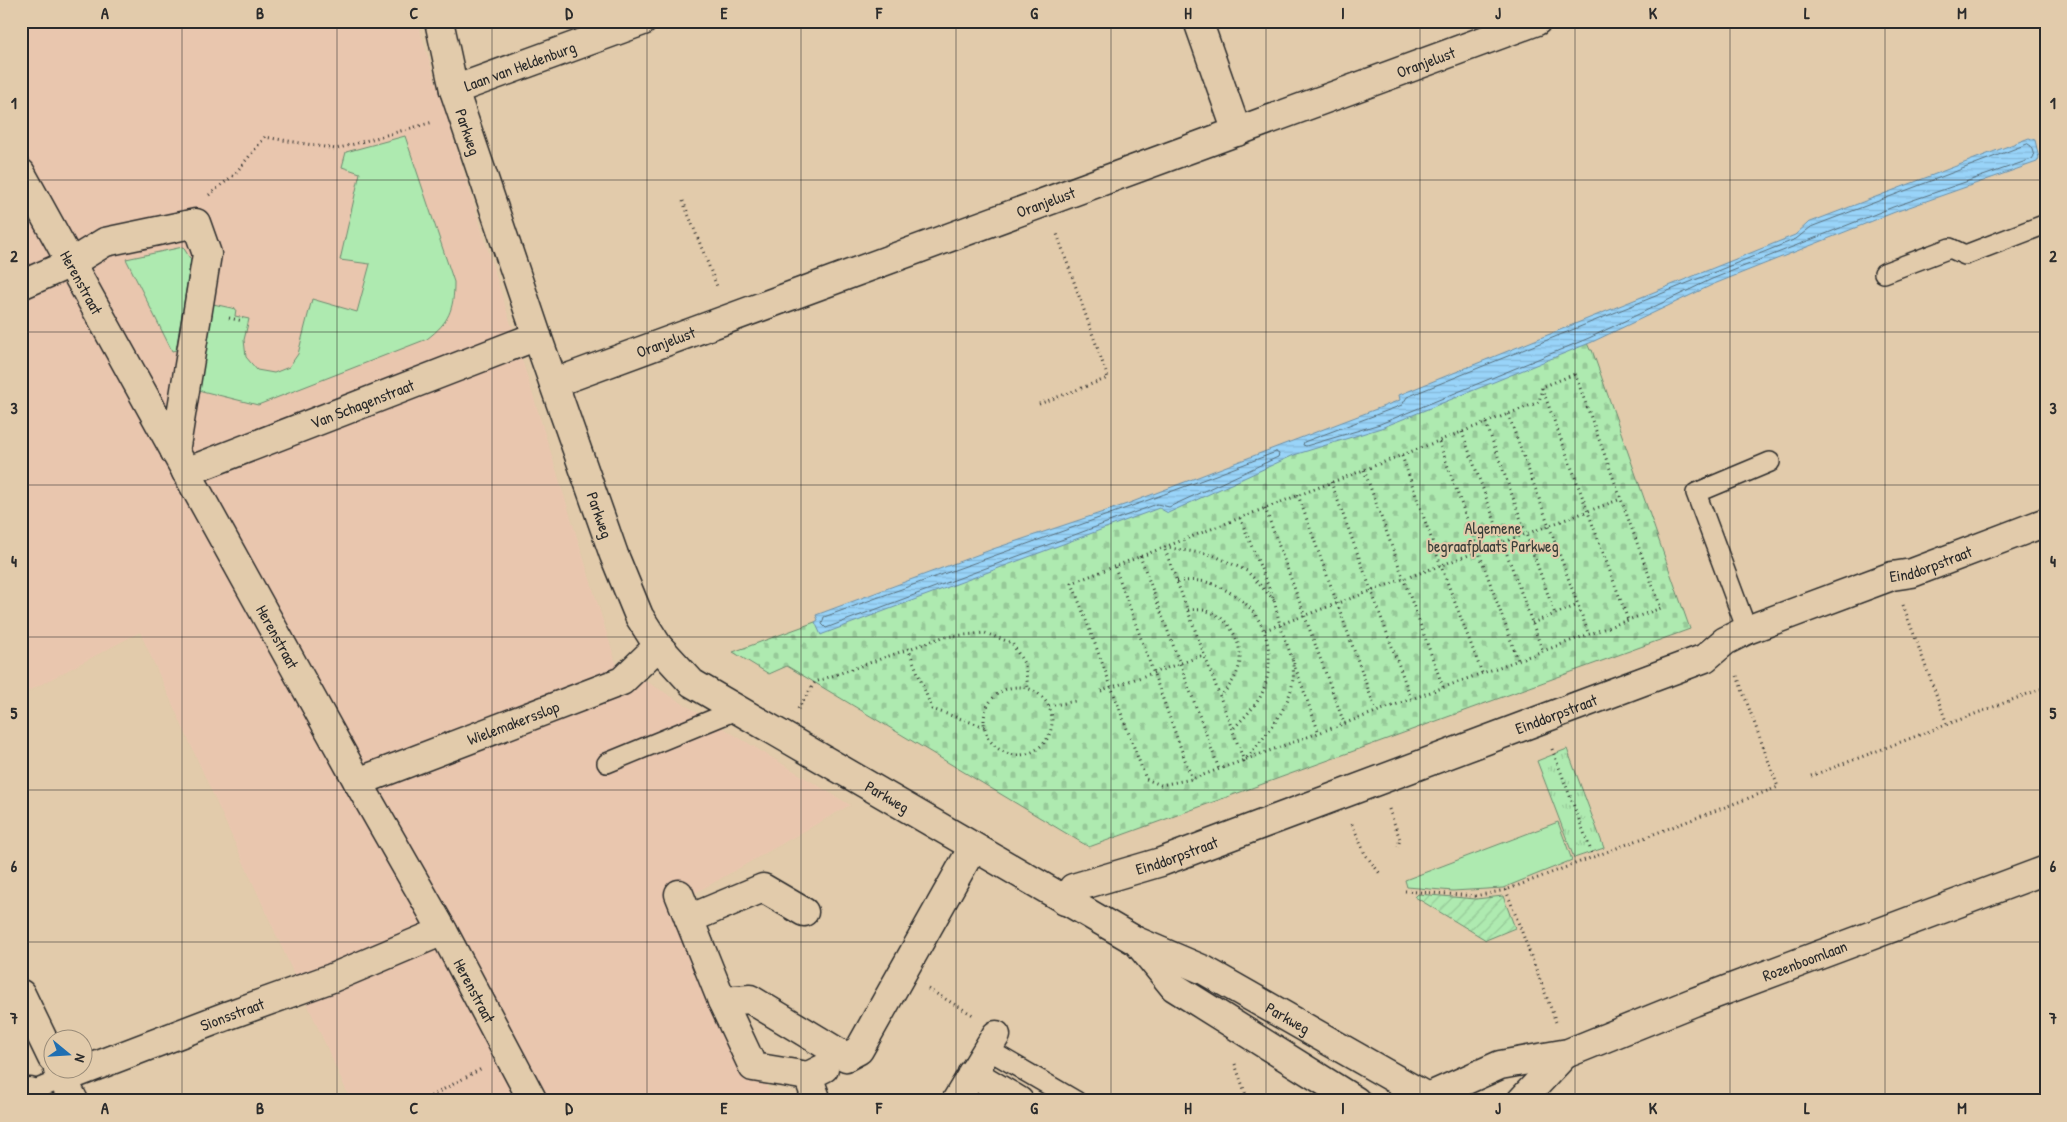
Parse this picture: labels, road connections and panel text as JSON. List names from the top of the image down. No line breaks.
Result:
{"streets":{"street":["Oranjelust","Laan van Heldenburg","Parkweg","Herenstraat","Van Schagenstraat","Einddorpstraat","Wielemakersslop","Rozenboomlaan","Sionsstraat"]},"crossings":[["Oranjelust","Parkweg"],["Laan van Heldenburg","Parkweg"],["Parkweg","Van Schagenstraat"],["Parkweg","Einddorpstraat"],["Parkweg","Wielemakersslop"],["Parkweg","Rozenboomlaan"],["Herenstraat","Van Schagenstraat"],["Herenstraat","Wielemakersslop"],["Herenstraat","Sionsstraat"]],"parks":["Algemene begraafplaats Parkweg"],"north":"right","grid":{"columns":["A","B","C","D","E","F","G","H","I","J","K","L","M"],"rows":["1","2","3","4","5","6","7"]}}
